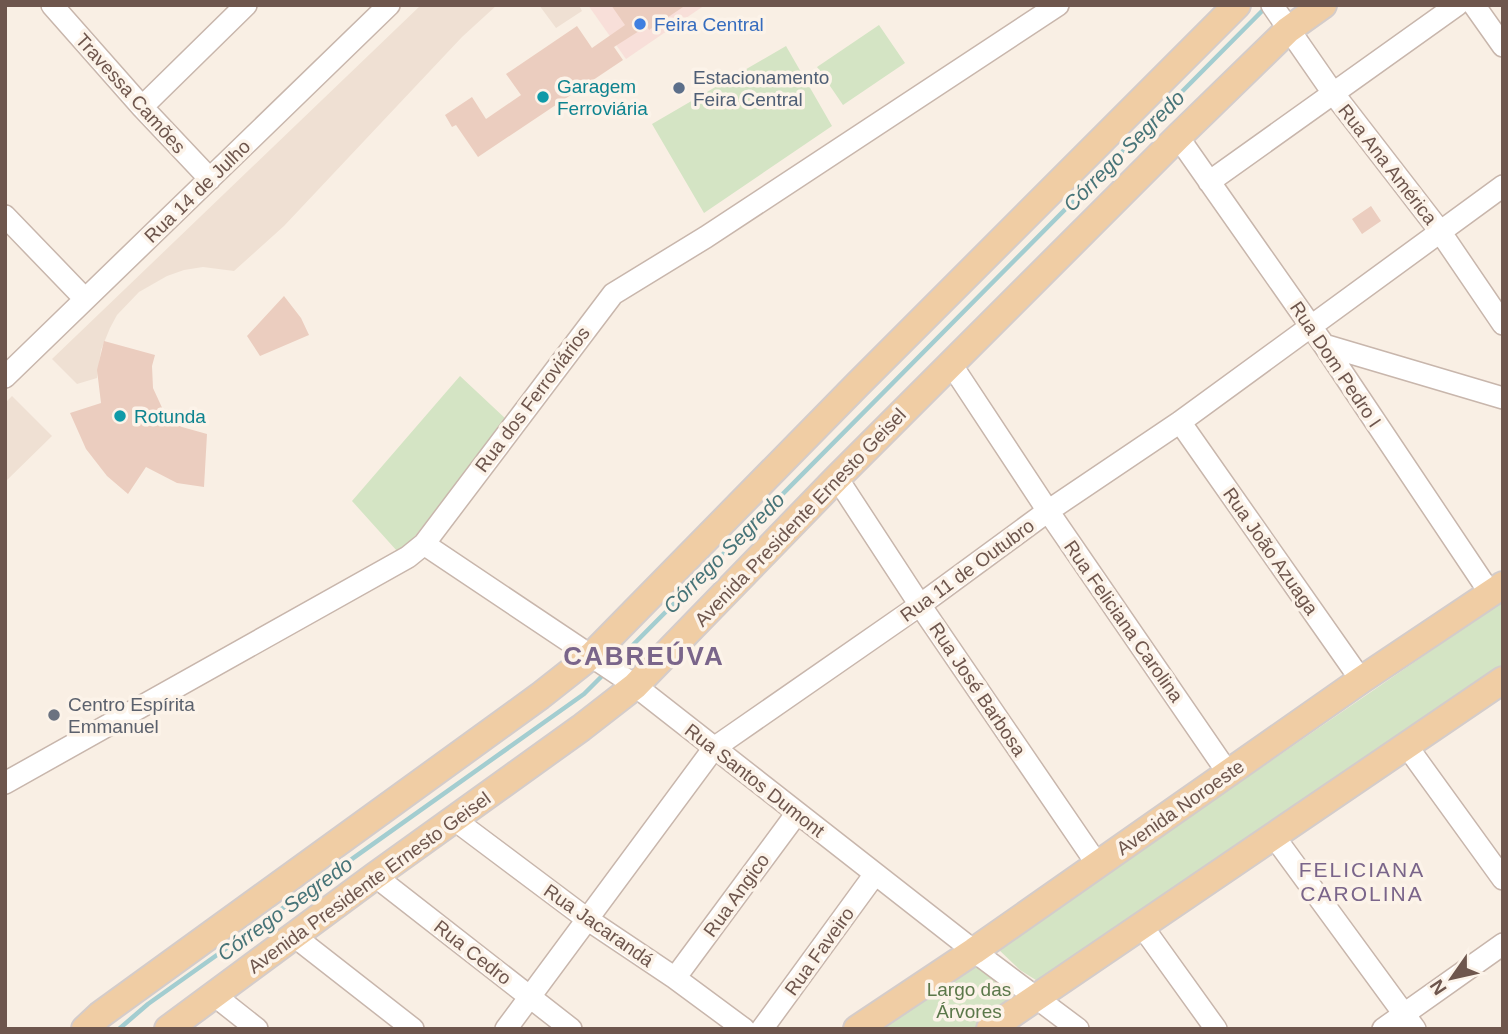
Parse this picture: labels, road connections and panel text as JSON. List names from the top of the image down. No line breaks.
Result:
{"streets":{"main road":["Avenida Presidente Ernesto Geisel","Avenida Noroeste"],"street":["Travessa Camões","Rua Ana América","Rua 14 de Julho","Rua Dom Pedro I","Rua dos Ferroviários","Rua João Azuaga","Rua 11 de Outubro","Rua Feliciana Carolina","Rua José Barbosa","Rua Santos Dumont","Rua Angico","Rua Jacarandá","Rua Faveiro","Rua Cedro"]},"crossings":[["Travessa Camões","Rua 14 de Julho"],["Rua Ana América","Avenida Presidente Ernesto Geisel"],["Rua Ana América","Rua 11 de Outubro"],["Rua Dom Pedro I","Avenida Presidente Ernesto Geisel"],["Rua Dom Pedro I","Rua 11 de Outubro"],["Rua Dom Pedro I","Avenida Noroeste"],["Rua dos Ferroviários","Rua Santos Dumont"],["Avenida Presidente Ernesto Geisel","Rua Feliciana Carolina"],["Avenida Presidente Ernesto Geisel","Rua José Barbosa"],["Avenida Presidente Ernesto Geisel","Rua Santos Dumont"],["Avenida Presidente Ernesto Geisel","Rua Jacarandá"],["Avenida Presidente Ernesto Geisel","Rua Cedro"],["Rua João Azuaga","Rua 11 de Outubro"],["Rua João Azuaga","Avenida Noroeste"],["Rua 11 de Outubro","Rua Feliciana Carolina"],["Rua 11 de Outubro","Rua José Barbosa"],["Rua 11 de Outubro","Rua Santos Dumont"],["Rua 11 de Outubro","Rua Jacarandá"],["Rua 11 de Outubro","Rua Cedro"],["Rua Feliciana Carolina","Avenida Noroeste"],["Rua José Barbosa","Avenida Noroeste"],["Rua Santos Dumont","Avenida Noroeste"],["Rua Santos Dumont","Rua Angico"],["Rua Santos Dumont","Rua Faveiro"],["Rua Angico","Rua Jacarandá"]],"districts":["CABREÚVA","FELICIANA CAROLINA"],"water":["Córrego Segredo"],"parks":["Largo das Árvores"],"places":["Feira Central","Estacionamento Feira Central","Garagem Ferroviária","Rotunda","Centro Espírita Emmanuel"],"north":"bottom left"}
